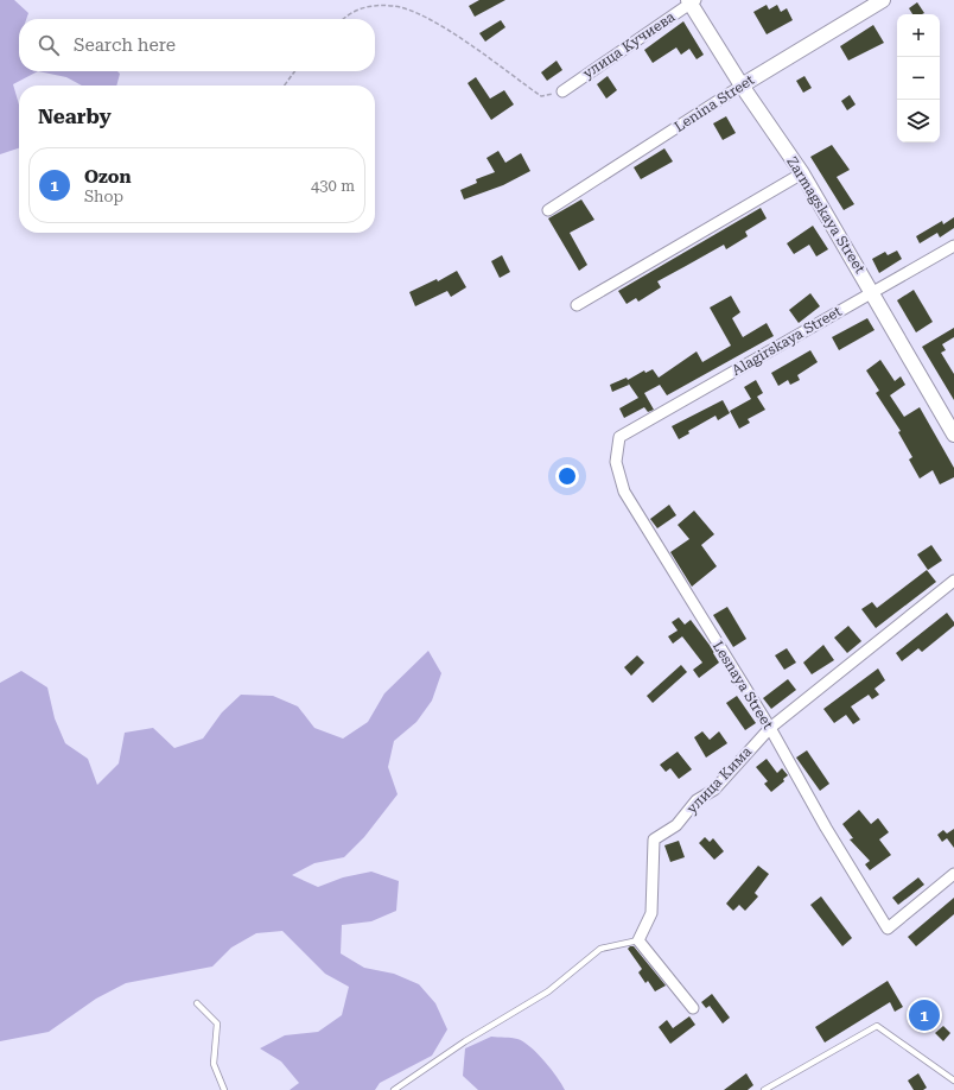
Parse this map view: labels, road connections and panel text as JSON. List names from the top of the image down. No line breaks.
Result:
{"streets":{"street":["улица Кучиева","Lenina Street","Zarmagskaya Street","Alagirskaya Street","Lesnaya Street","улица Кима"]},"crossings":[["улица Кучиева","Zarmagskaya Street"],["Lenina Street","Zarmagskaya Street"],["Zarmagskaya Street","Alagirskaya Street"],["Alagirskaya Street","Lesnaya Street"],["Lesnaya Street","улица Кима"]],"page":{"map_buttons":["+","−"],"search":"Search here","heading":"Nearby","list":[{"mark":"1","name":"Ozon","note":"Shop","value":"430 m"}],"pins":"1"}}
